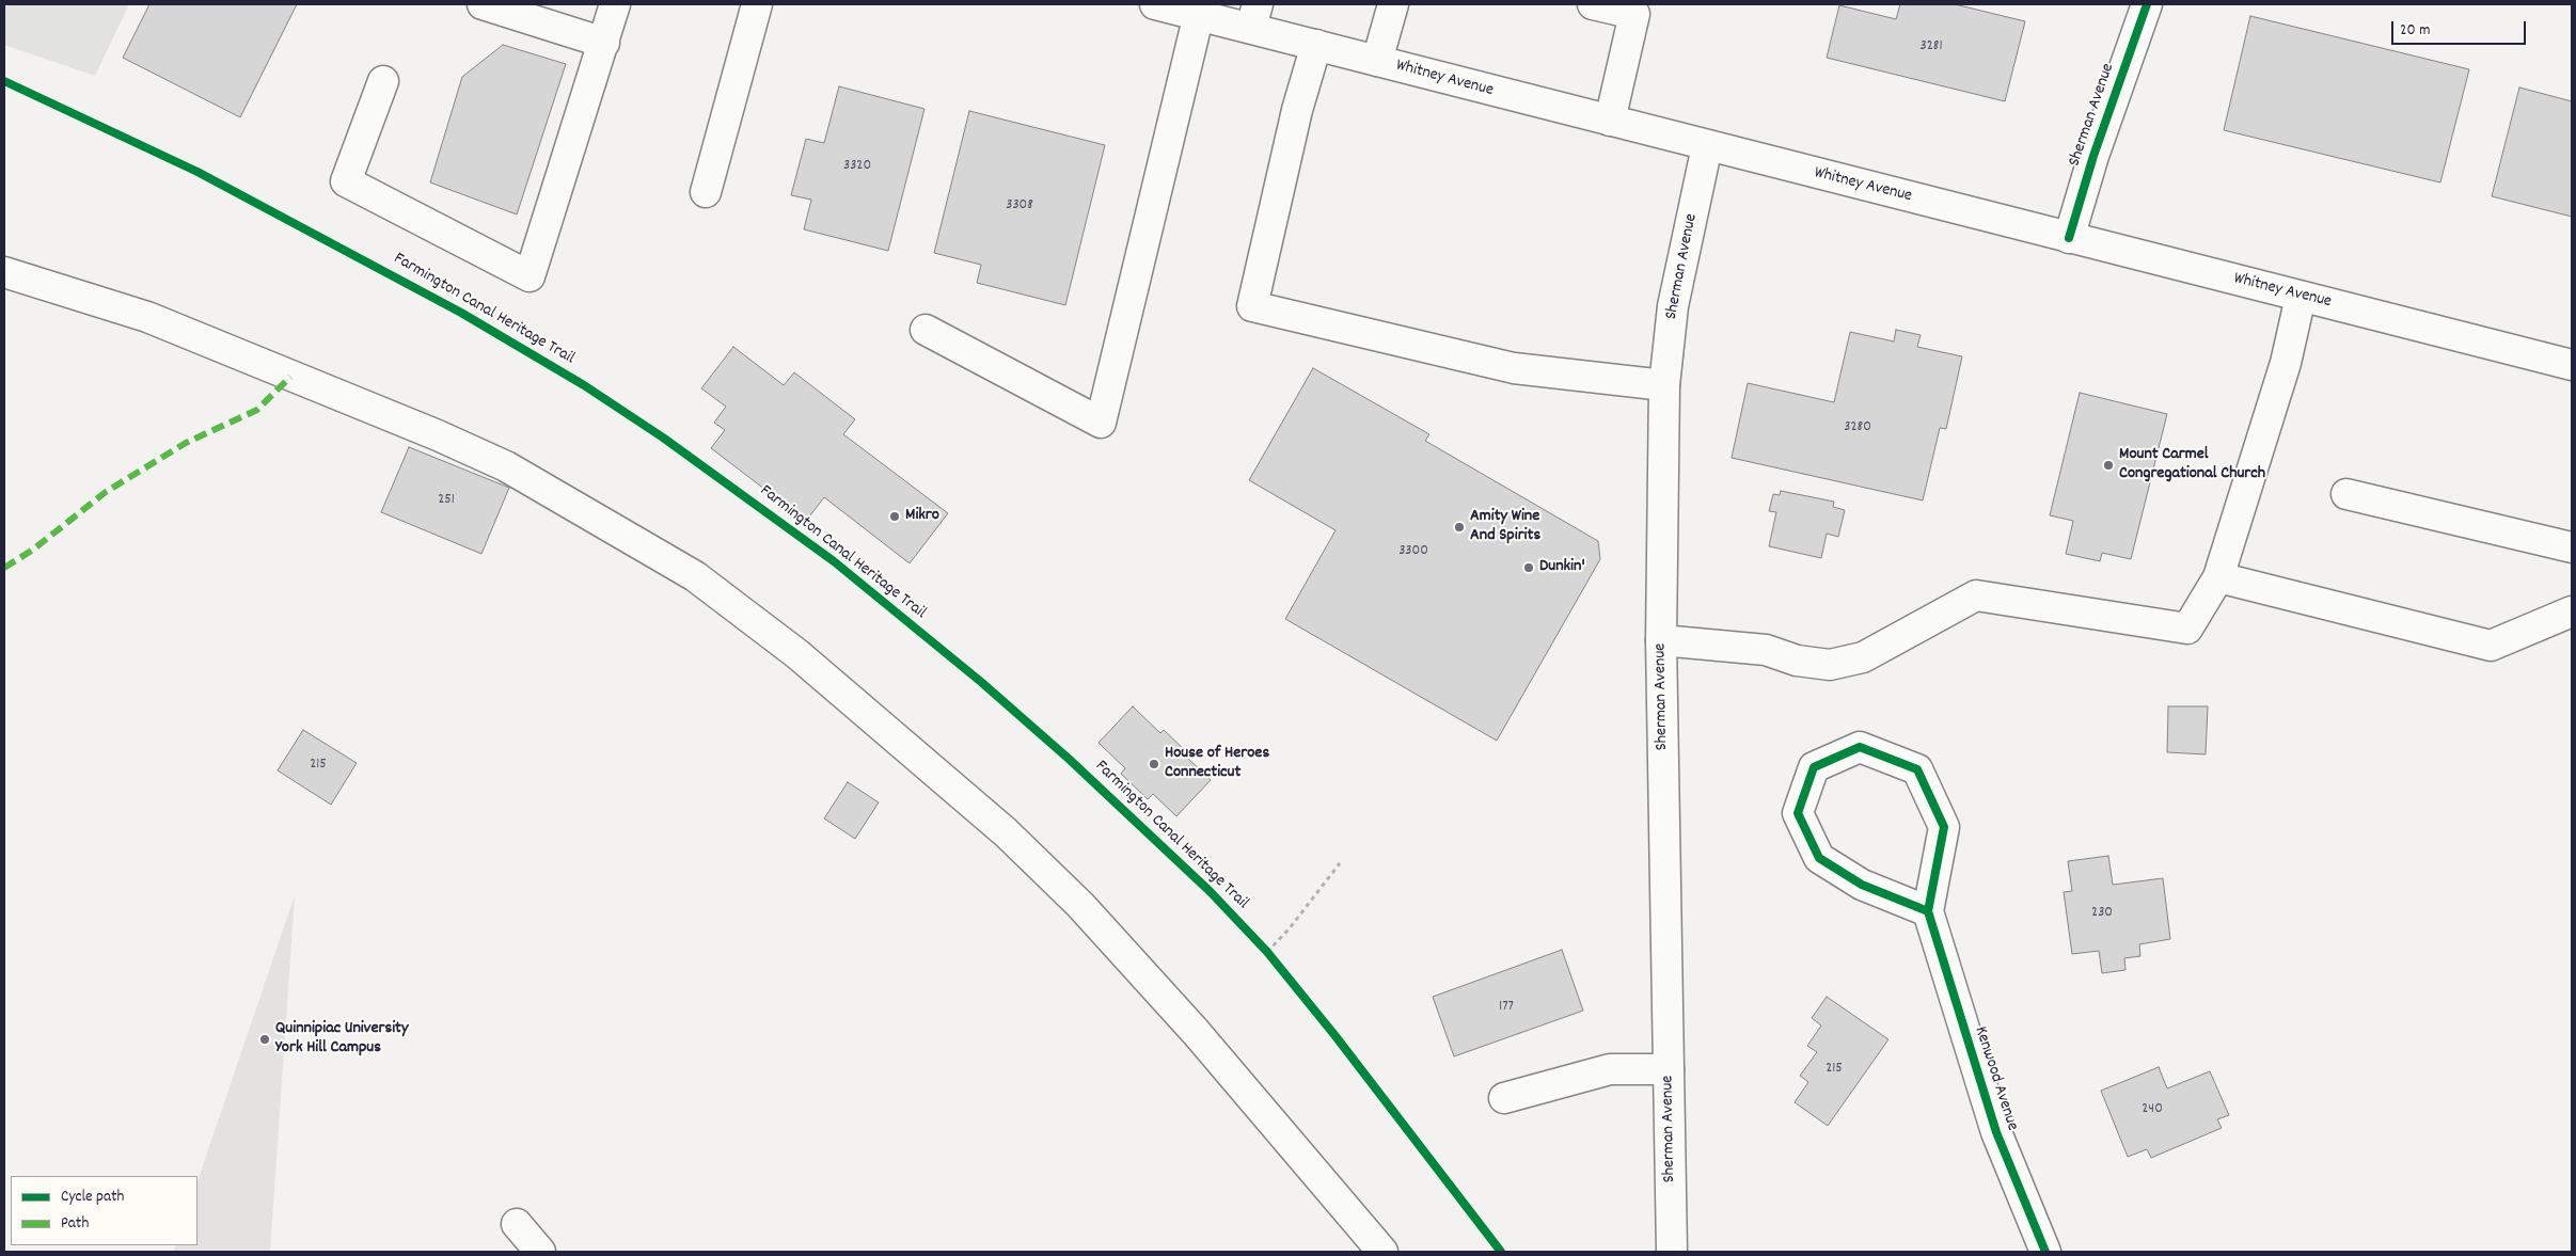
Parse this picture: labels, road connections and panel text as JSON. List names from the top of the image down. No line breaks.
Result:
{"streets":{"main road":["Whitney Avenue","Sherman Avenue","Kenwood Avenue"],"cycle path":["Farmington Canal Heritage Trail"]},"crossings":[["Whitney Avenue","Sherman Avenue"]],"places":["Mount Carmel Congregational Church","Mikro","Amity Wine And Spirits","Dunkin'","House of Heroes Connecticut","Quinnipiac University York Hill Campus"],"house_numbers":["3281","3320","3308","3280","251","3300","215","230","177","215","240"],"legend":["Cycle path","Path"],"scale_bar":"20 m"}
